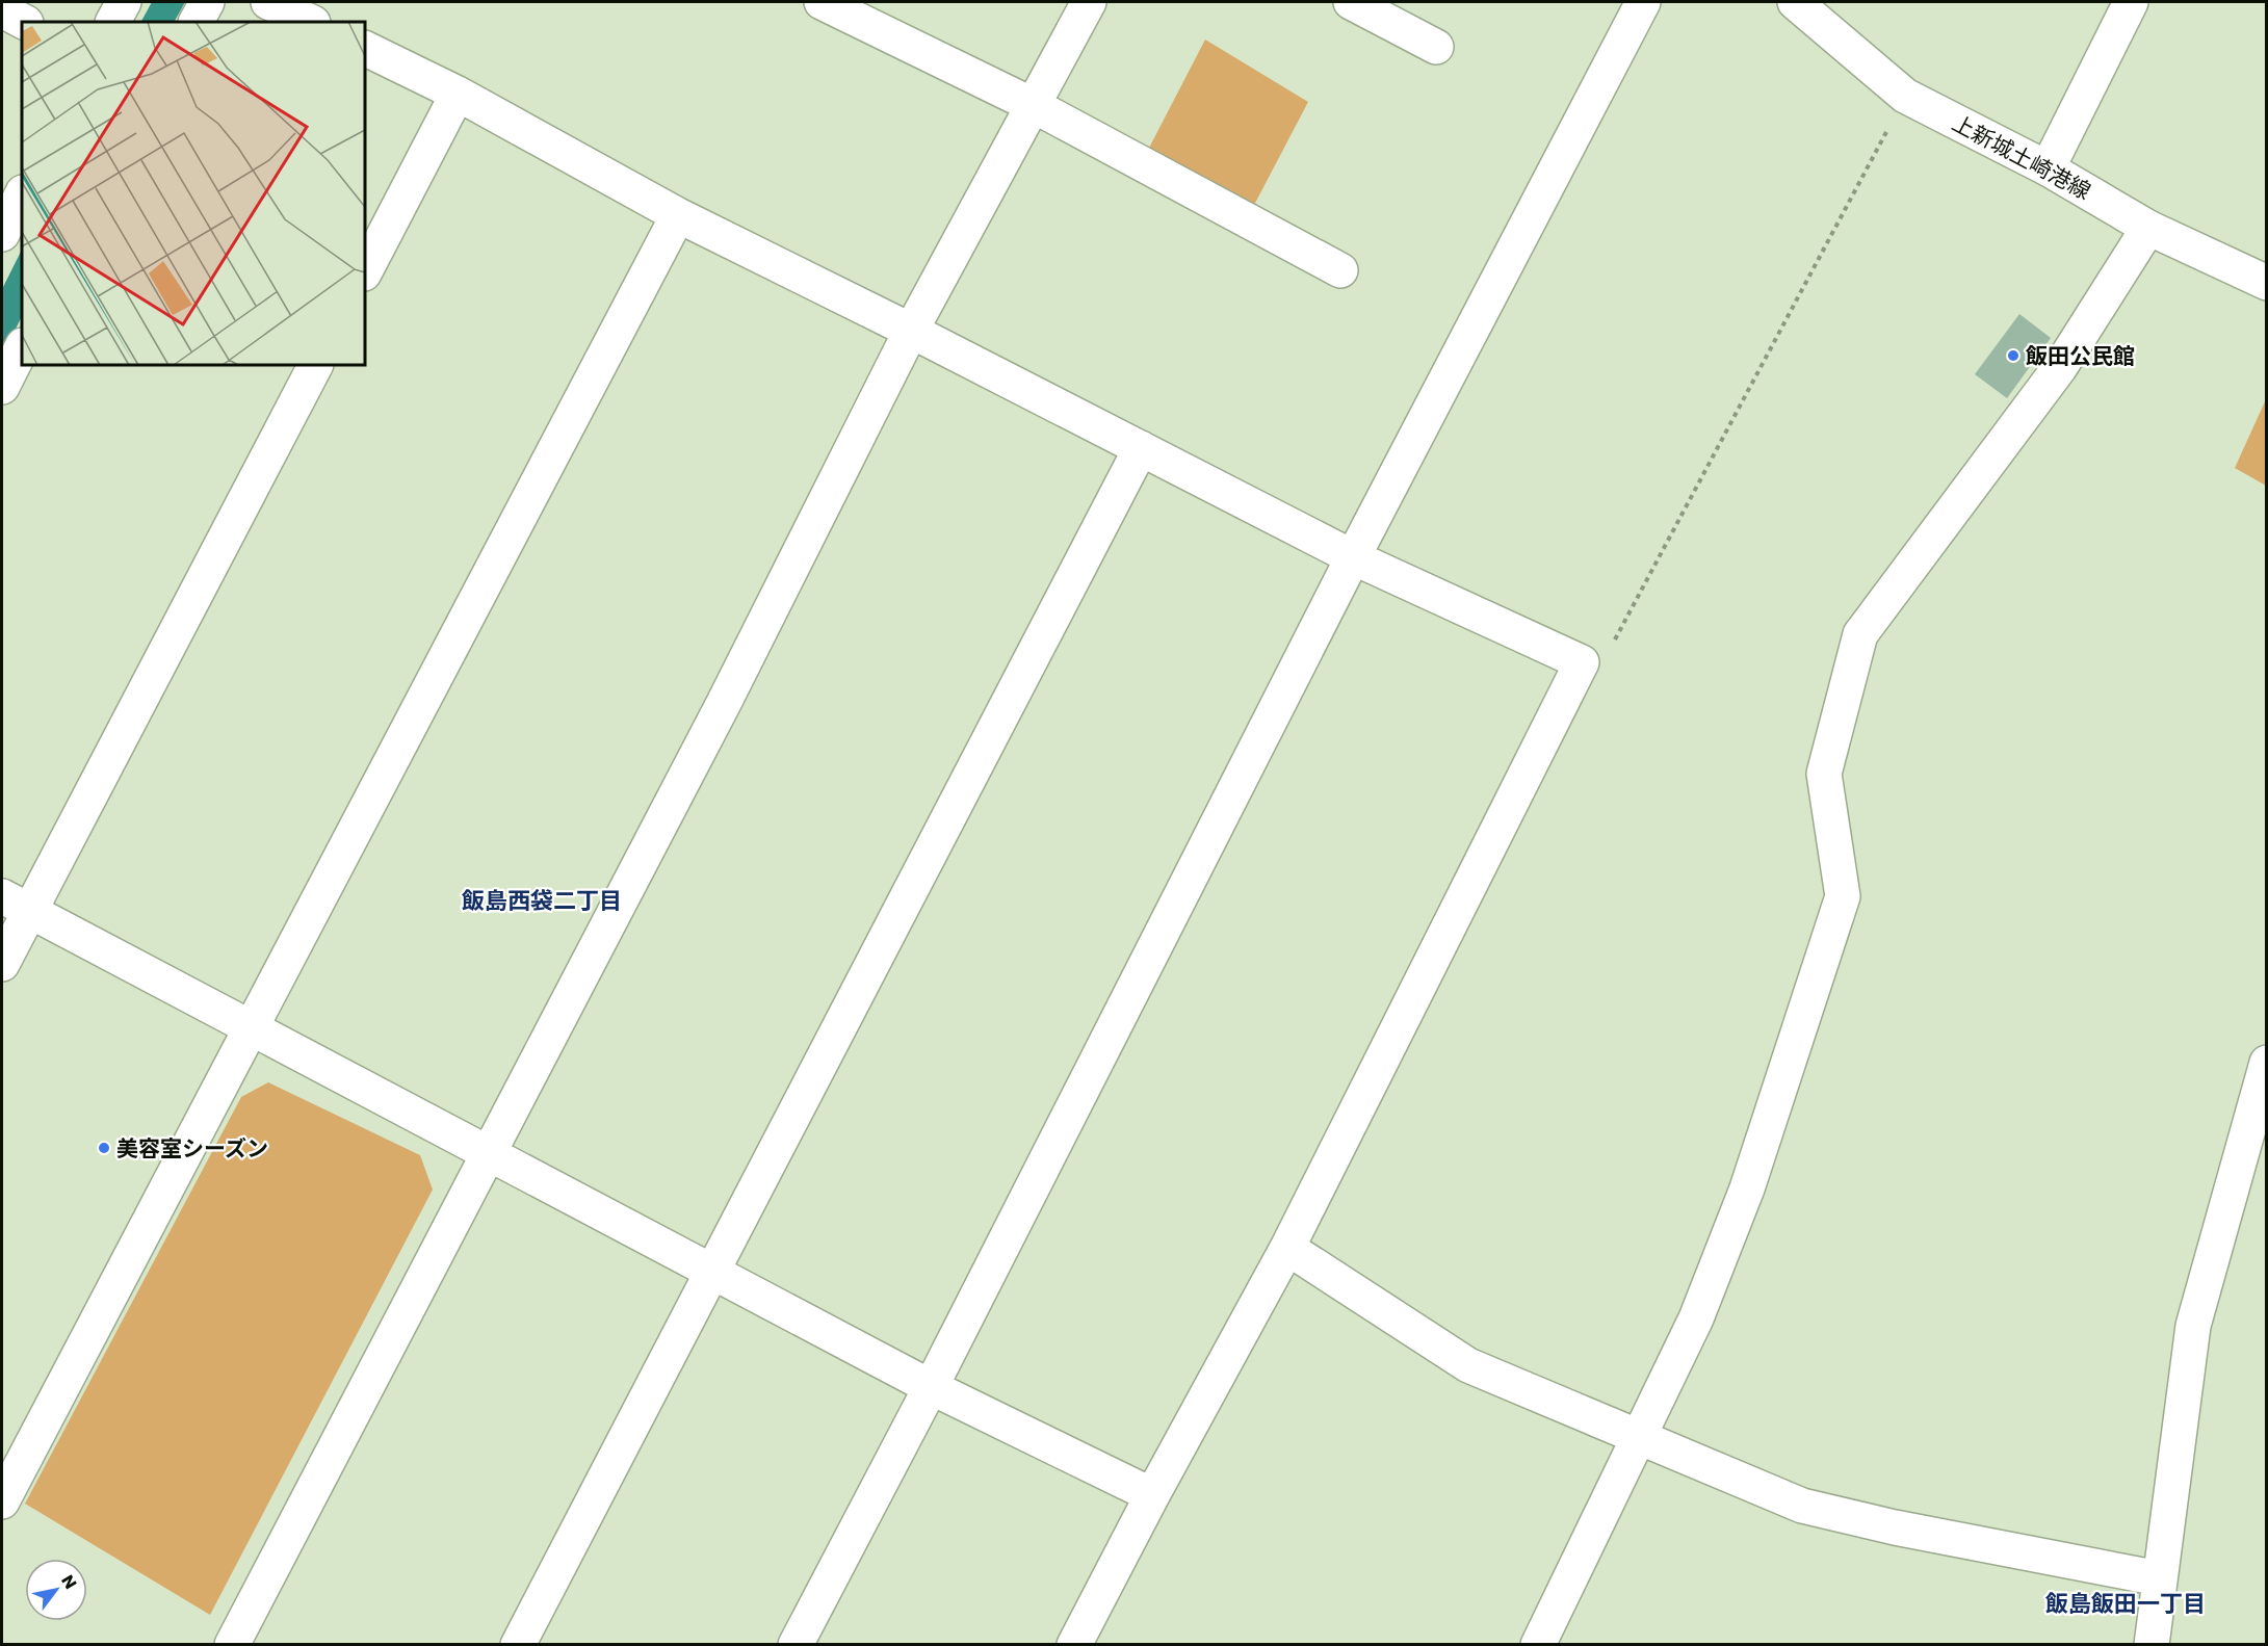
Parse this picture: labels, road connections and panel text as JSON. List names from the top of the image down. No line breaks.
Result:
{"streets":{"street":["上新城土崎港線"]},"districts":["飯島西袋二丁目","飯島飯田一丁目"],"places":["飯田公民館","美容室シーズン"],"north":"top right"}
